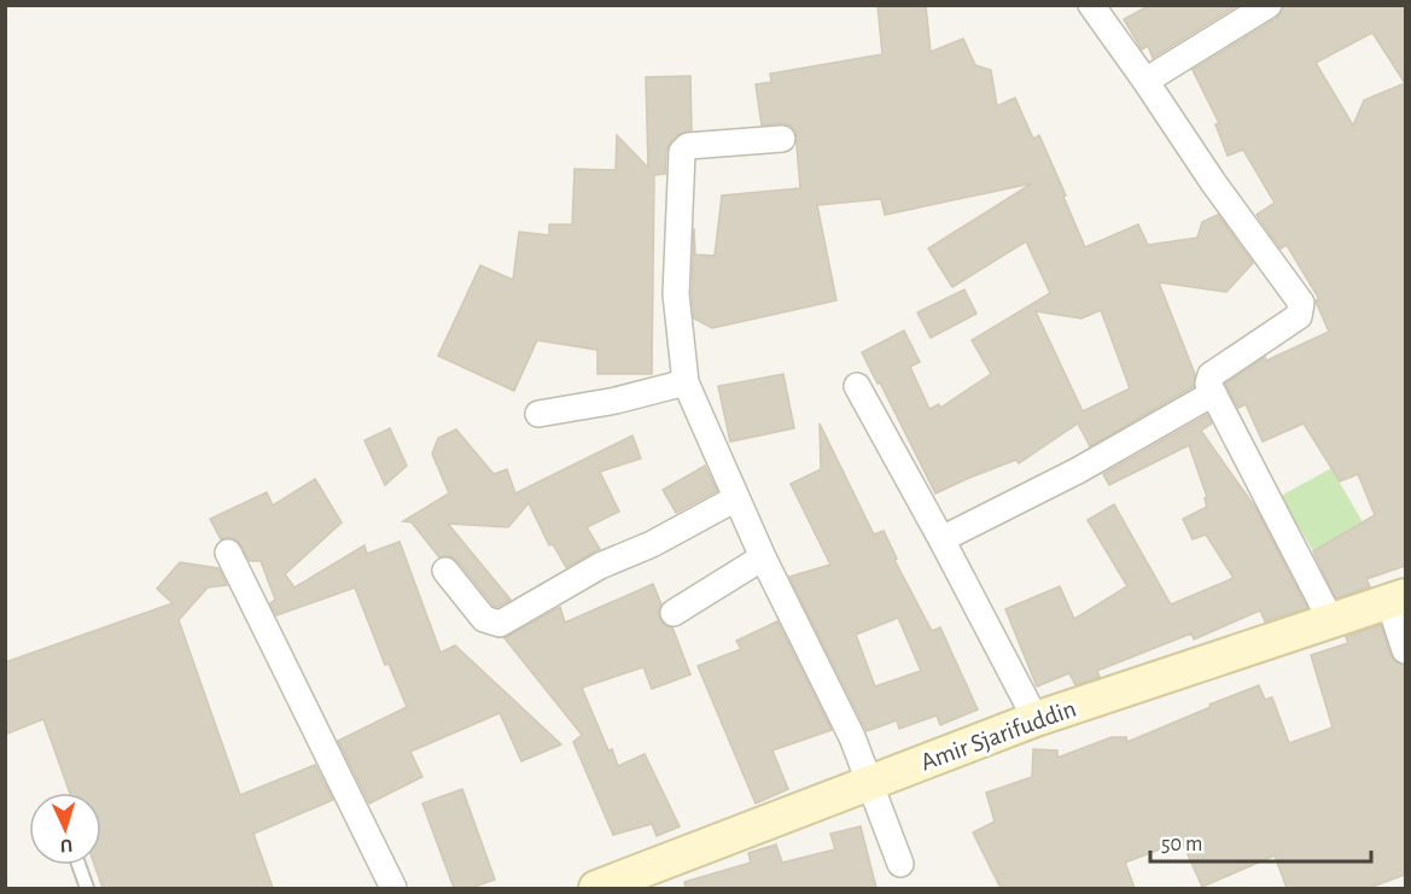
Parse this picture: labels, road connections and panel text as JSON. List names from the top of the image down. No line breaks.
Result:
{"streets":{"main road":["Amir Sjarifuddin"]},"scale_bar":"50 m","north":"bottom"}
